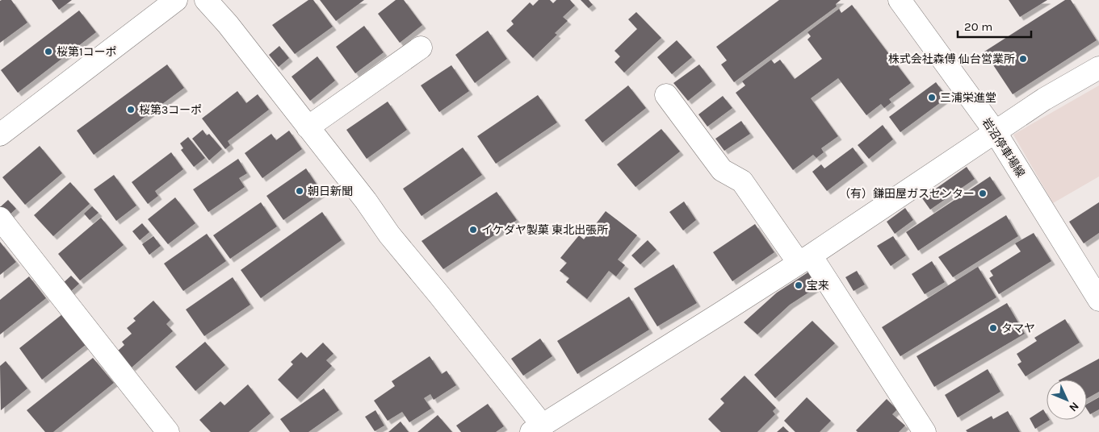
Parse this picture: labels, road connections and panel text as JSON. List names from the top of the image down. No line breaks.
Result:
{"streets":{"street":["岩沼停車場線"]},"places":["桜第1コーポ","株式会社森傅 仙台営業所","三浦栄進堂","桜第3コーポ","朝日新聞","（有）鎌田屋ガスセンター","イケダヤ製菓 東北出張所","宝来","タマヤ"],"scale_bar":"20 m","north":"bottom right"}
